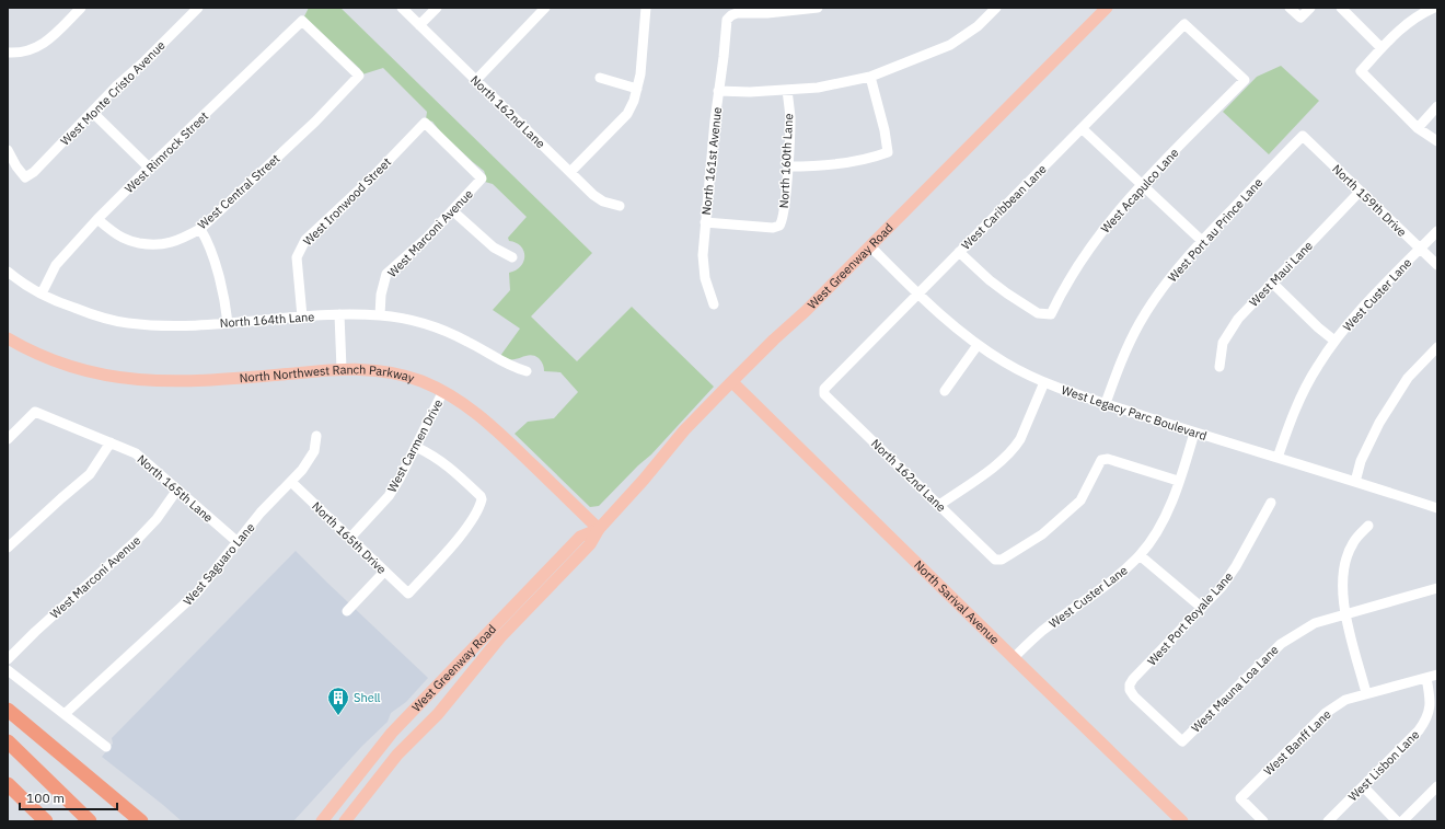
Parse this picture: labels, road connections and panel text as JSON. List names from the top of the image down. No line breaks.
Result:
{"streets":{"main road":["West Greenway Road","North Northwest Ranch Parkway","North Sarival Avenue"],"street":["West Monte Cristo Avenue","North 162nd Lane","West Rimrock Street","North 161st Avenue","North 160th Lane","West Acapulco Lane","West Central Street","North 159th Drive","West Ironwood Street","West Caribbean Lane","West Port au Prince Lane","West Marconi Avenue","West Maui Lane","West Custer Lane","North 164th Lane","West Legacy Parc Boulevard","West Carmen Drive","North 165th Lane","North 165th Drive","West Saguaro Lane","West Port Royale Lane","West Mauna Loa Lane","West Banff Lane","West Lisbon Lane"]},"crossings":[["North 162nd Lane","West Caribbean Lane"],["North 162nd Lane","West Custer Lane"],["West Rimrock Street","West Central Street"],["West Rimrock Street","North 164th Lane"],["North 161st Avenue","North 160th Lane"],["West Acapulco Lane","West Caribbean Lane"],["North 159th Drive","West Port au Prince Lane"],["North 159th Drive","West Maui Lane"],["North 159th Drive","West Custer Lane"],["West Ironwood Street","West Marconi Avenue"],["West Ironwood Street","North 164th Lane"],["West Caribbean Lane","West Legacy Parc Boulevard"],["West Port au Prince Lane","West Legacy Parc Boulevard"],["West Marconi Avenue","North 164th Lane"],["West Marconi Avenue","North 165th Lane"],["West Greenway Road","North Northwest Ranch Parkway"],["West Greenway Road","West Legacy Parc Boulevard"],["West Greenway Road","North Sarival Avenue"],["West Custer Lane","West Legacy Parc Boulevard"],["West Custer Lane","North Sarival Avenue"],["North Northwest Ranch Parkway","West Carmen Drive"],["West Carmen Drive","North 165th Drive"],["North 165th Lane","West Saguaro Lane"],["North 165th Drive","West Saguaro Lane"],["West Port Royale Lane","West Mauna Loa Lane"],["West Banff Lane","West Lisbon Lane"]],"places":{"building":["Shell"]},"scale_bar":"100 m"}
